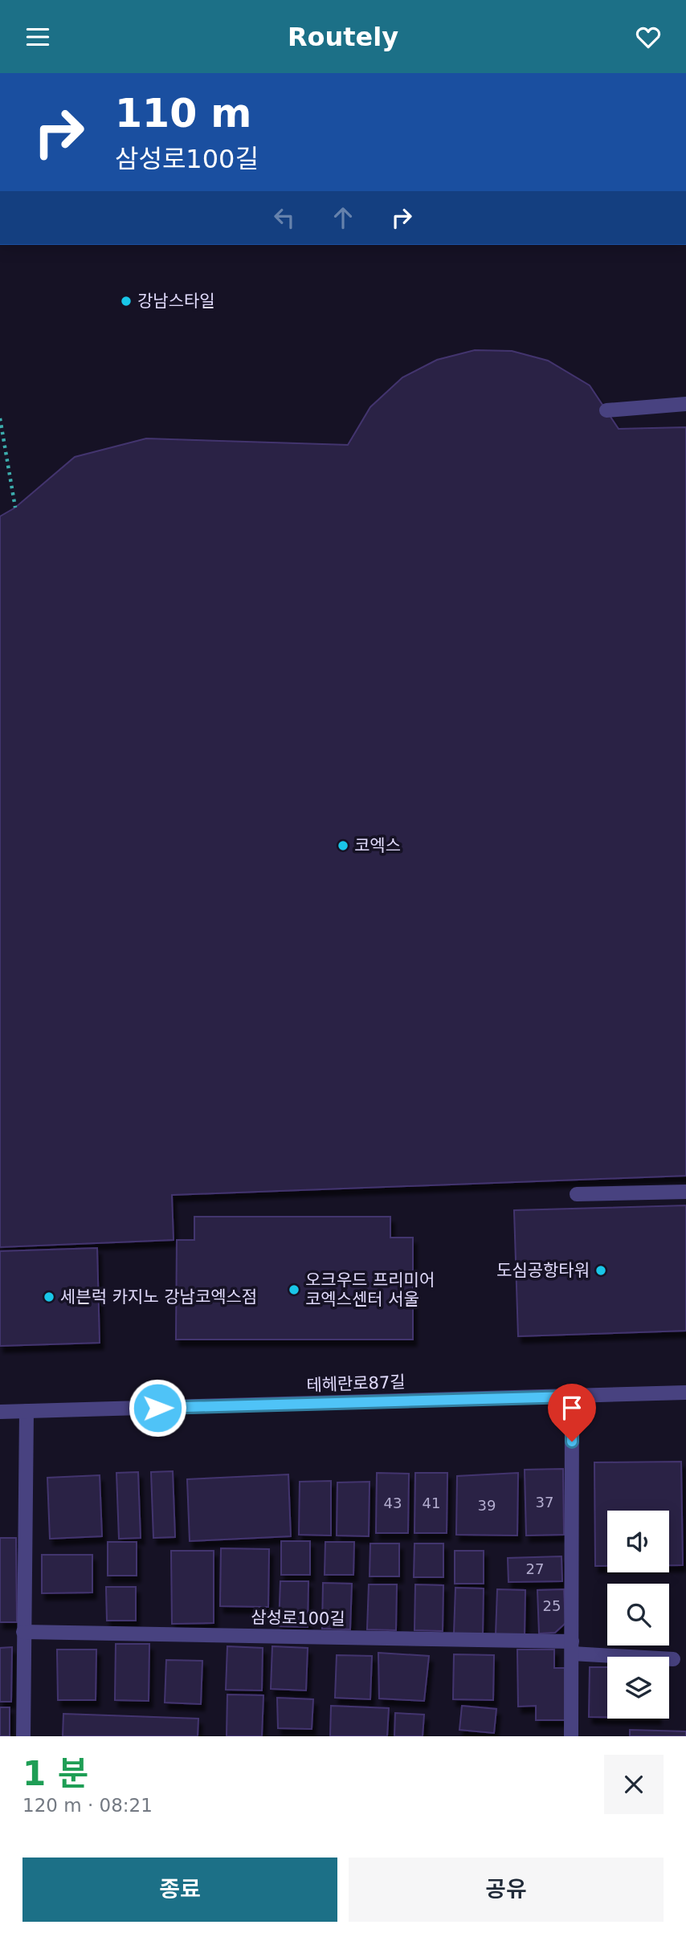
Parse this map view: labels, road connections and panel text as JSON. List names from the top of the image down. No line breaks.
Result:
{"streets":{"street":["테헤란로87길","삼성로100길"]},"places":["강남스타일","코엑스","도심공항타워","오크우드 프리미어 코엑스센터 서울","세븐럭 카지노 강남코엑스점"],"house_numbers":["37","43","41","39","27","25"],"page":{"header":"Routely","turn":["110 m","삼성로100길"],"heading":["1 분","120 m · 08:21"],"buttons":["종료","공유"]}}
